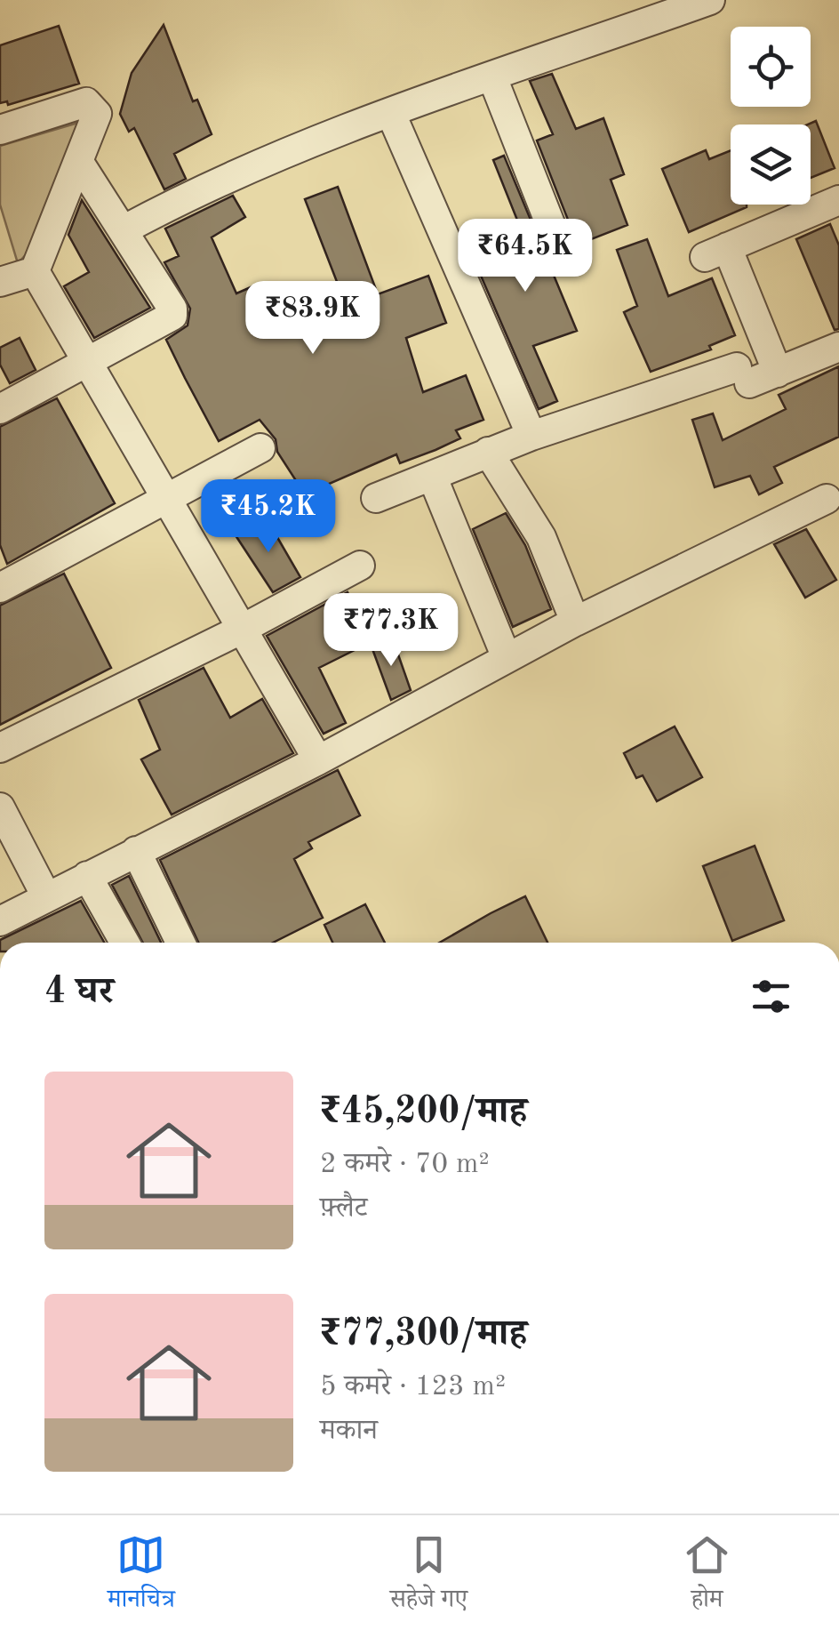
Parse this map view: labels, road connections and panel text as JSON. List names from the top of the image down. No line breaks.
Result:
{"page":{"price":["₹64.5K","₹83.9K","₹45.2K","₹77.3K"],"heading":"4 घर","list":[{"name":"₹45,200/माह","note":"2 कमरे · 70 m² · फ़्लैट"},{"name":"₹77,300/माह","note":"5 कमरे · 123 m² · मकान"}],"tabs":["मानचित्र","सहेजे गए","होम"]}}
